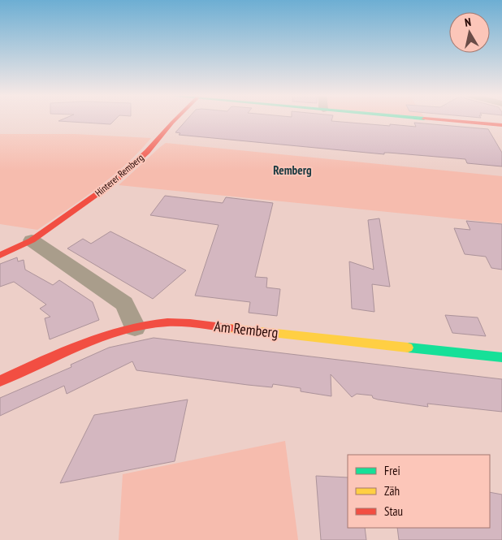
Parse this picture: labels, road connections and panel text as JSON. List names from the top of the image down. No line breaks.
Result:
{"streets":{"street":["Hinterer Remberg","Am Remberg"]},"districts":["Remberg"],"legend":["Frei","Zäh","Stau"],"north":"top"}
